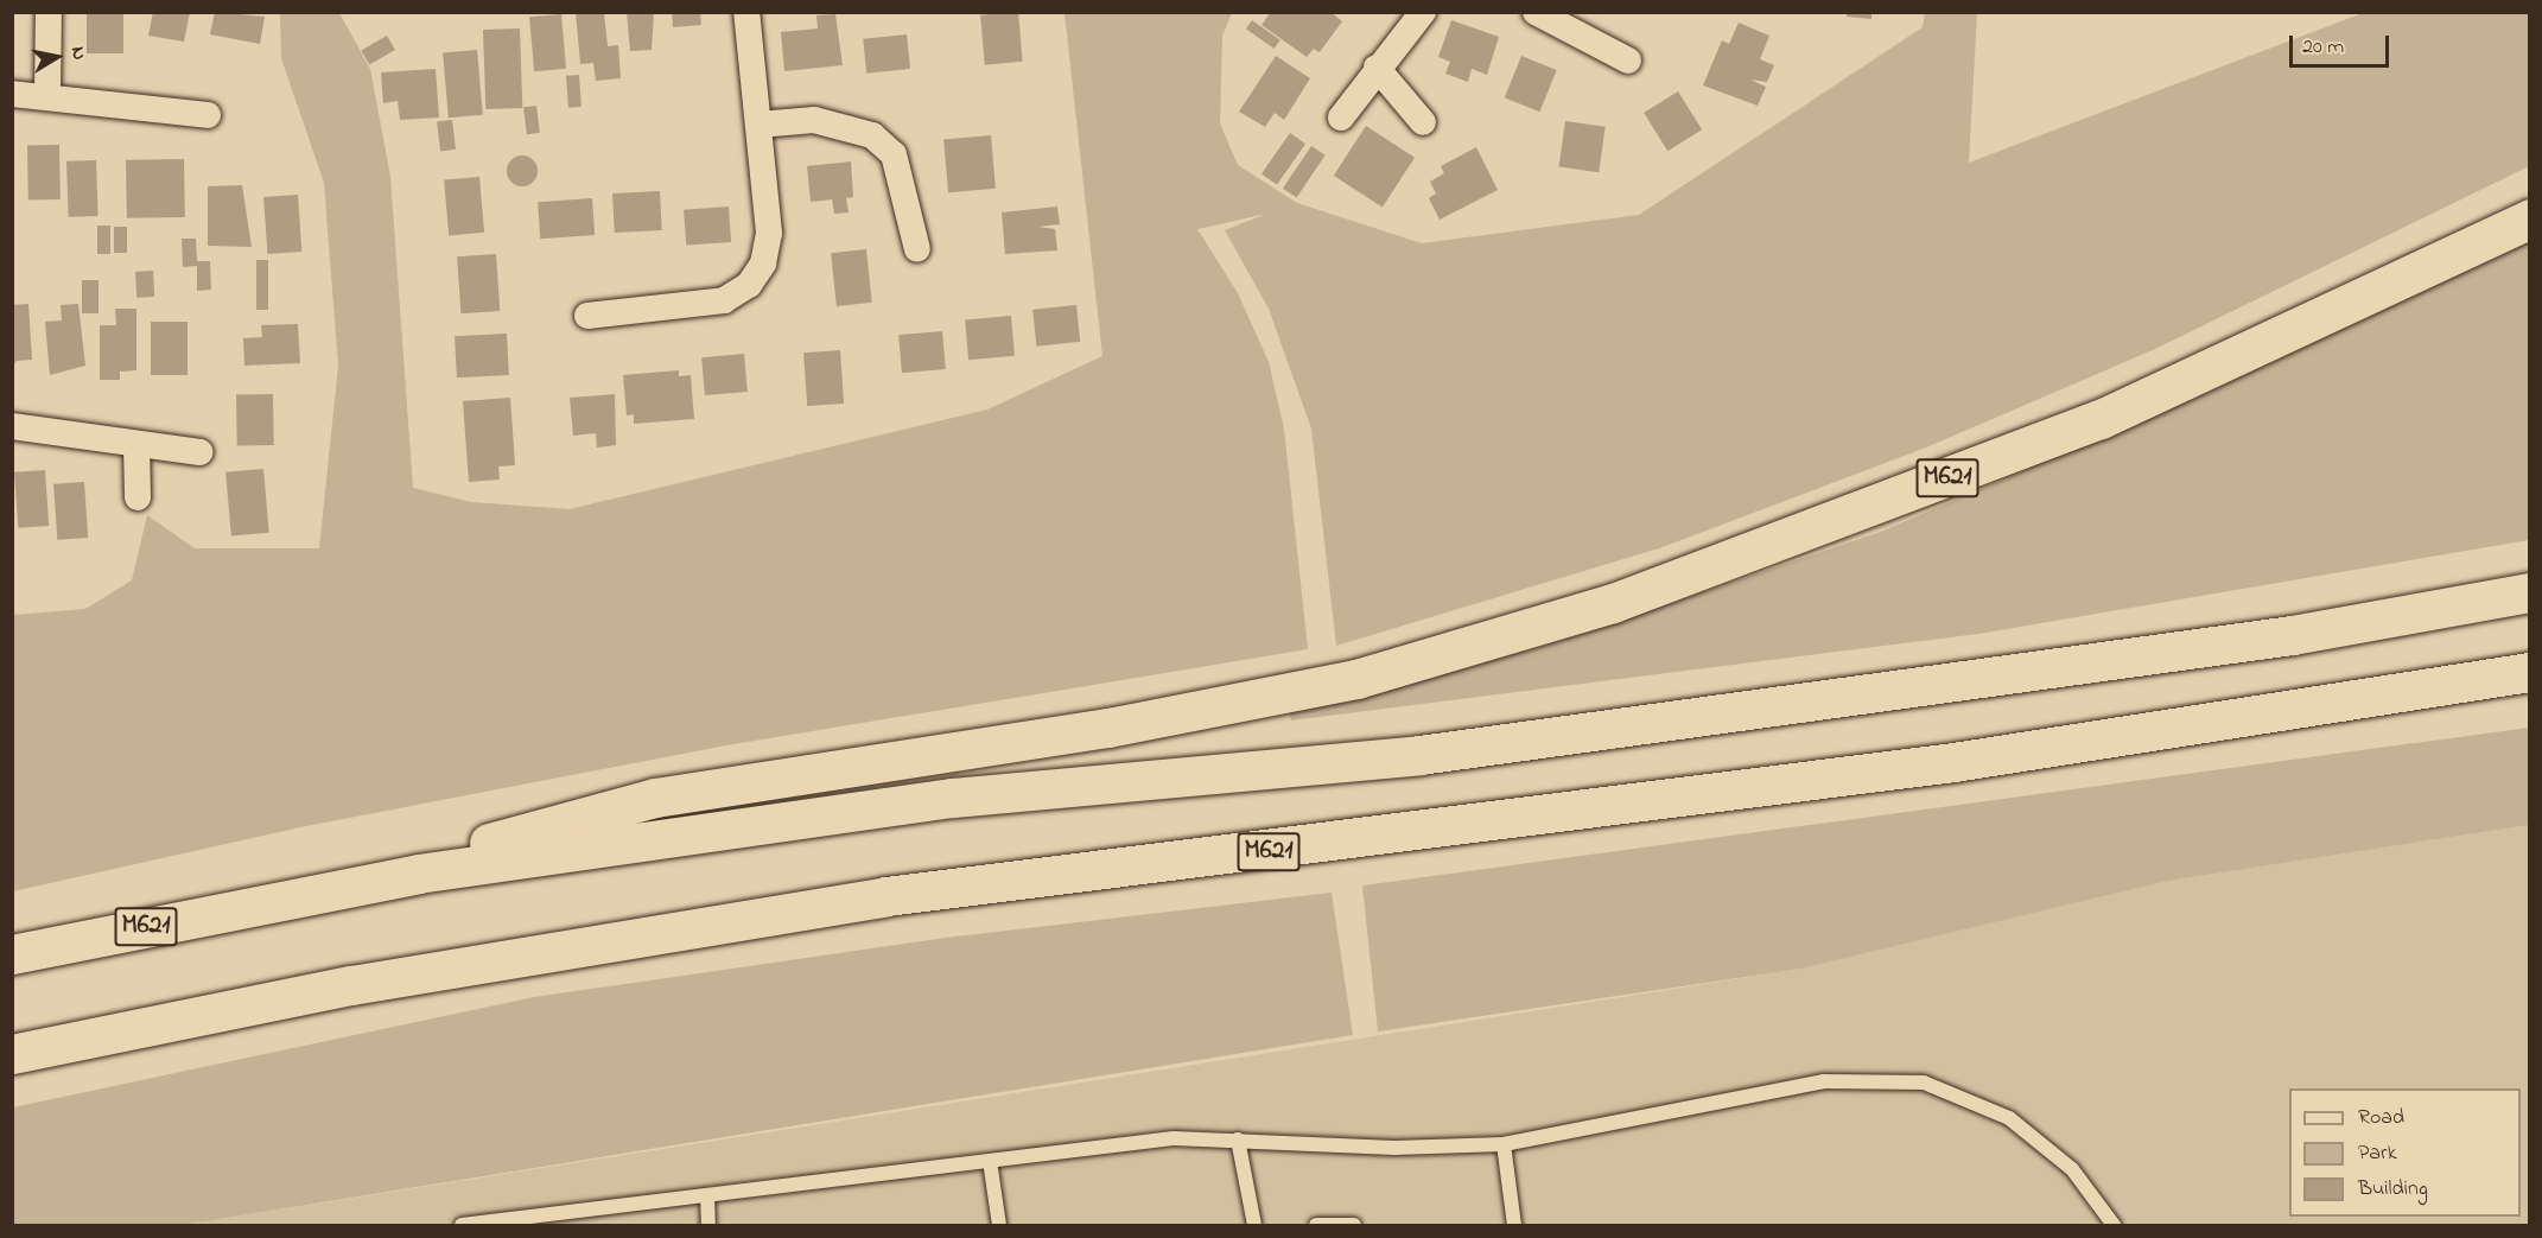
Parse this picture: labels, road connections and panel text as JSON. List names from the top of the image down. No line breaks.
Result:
{"streets":{"highway":["M621"]},"legend":["Road","Park","Building"],"scale_bar":"20 m","north":"right"}
